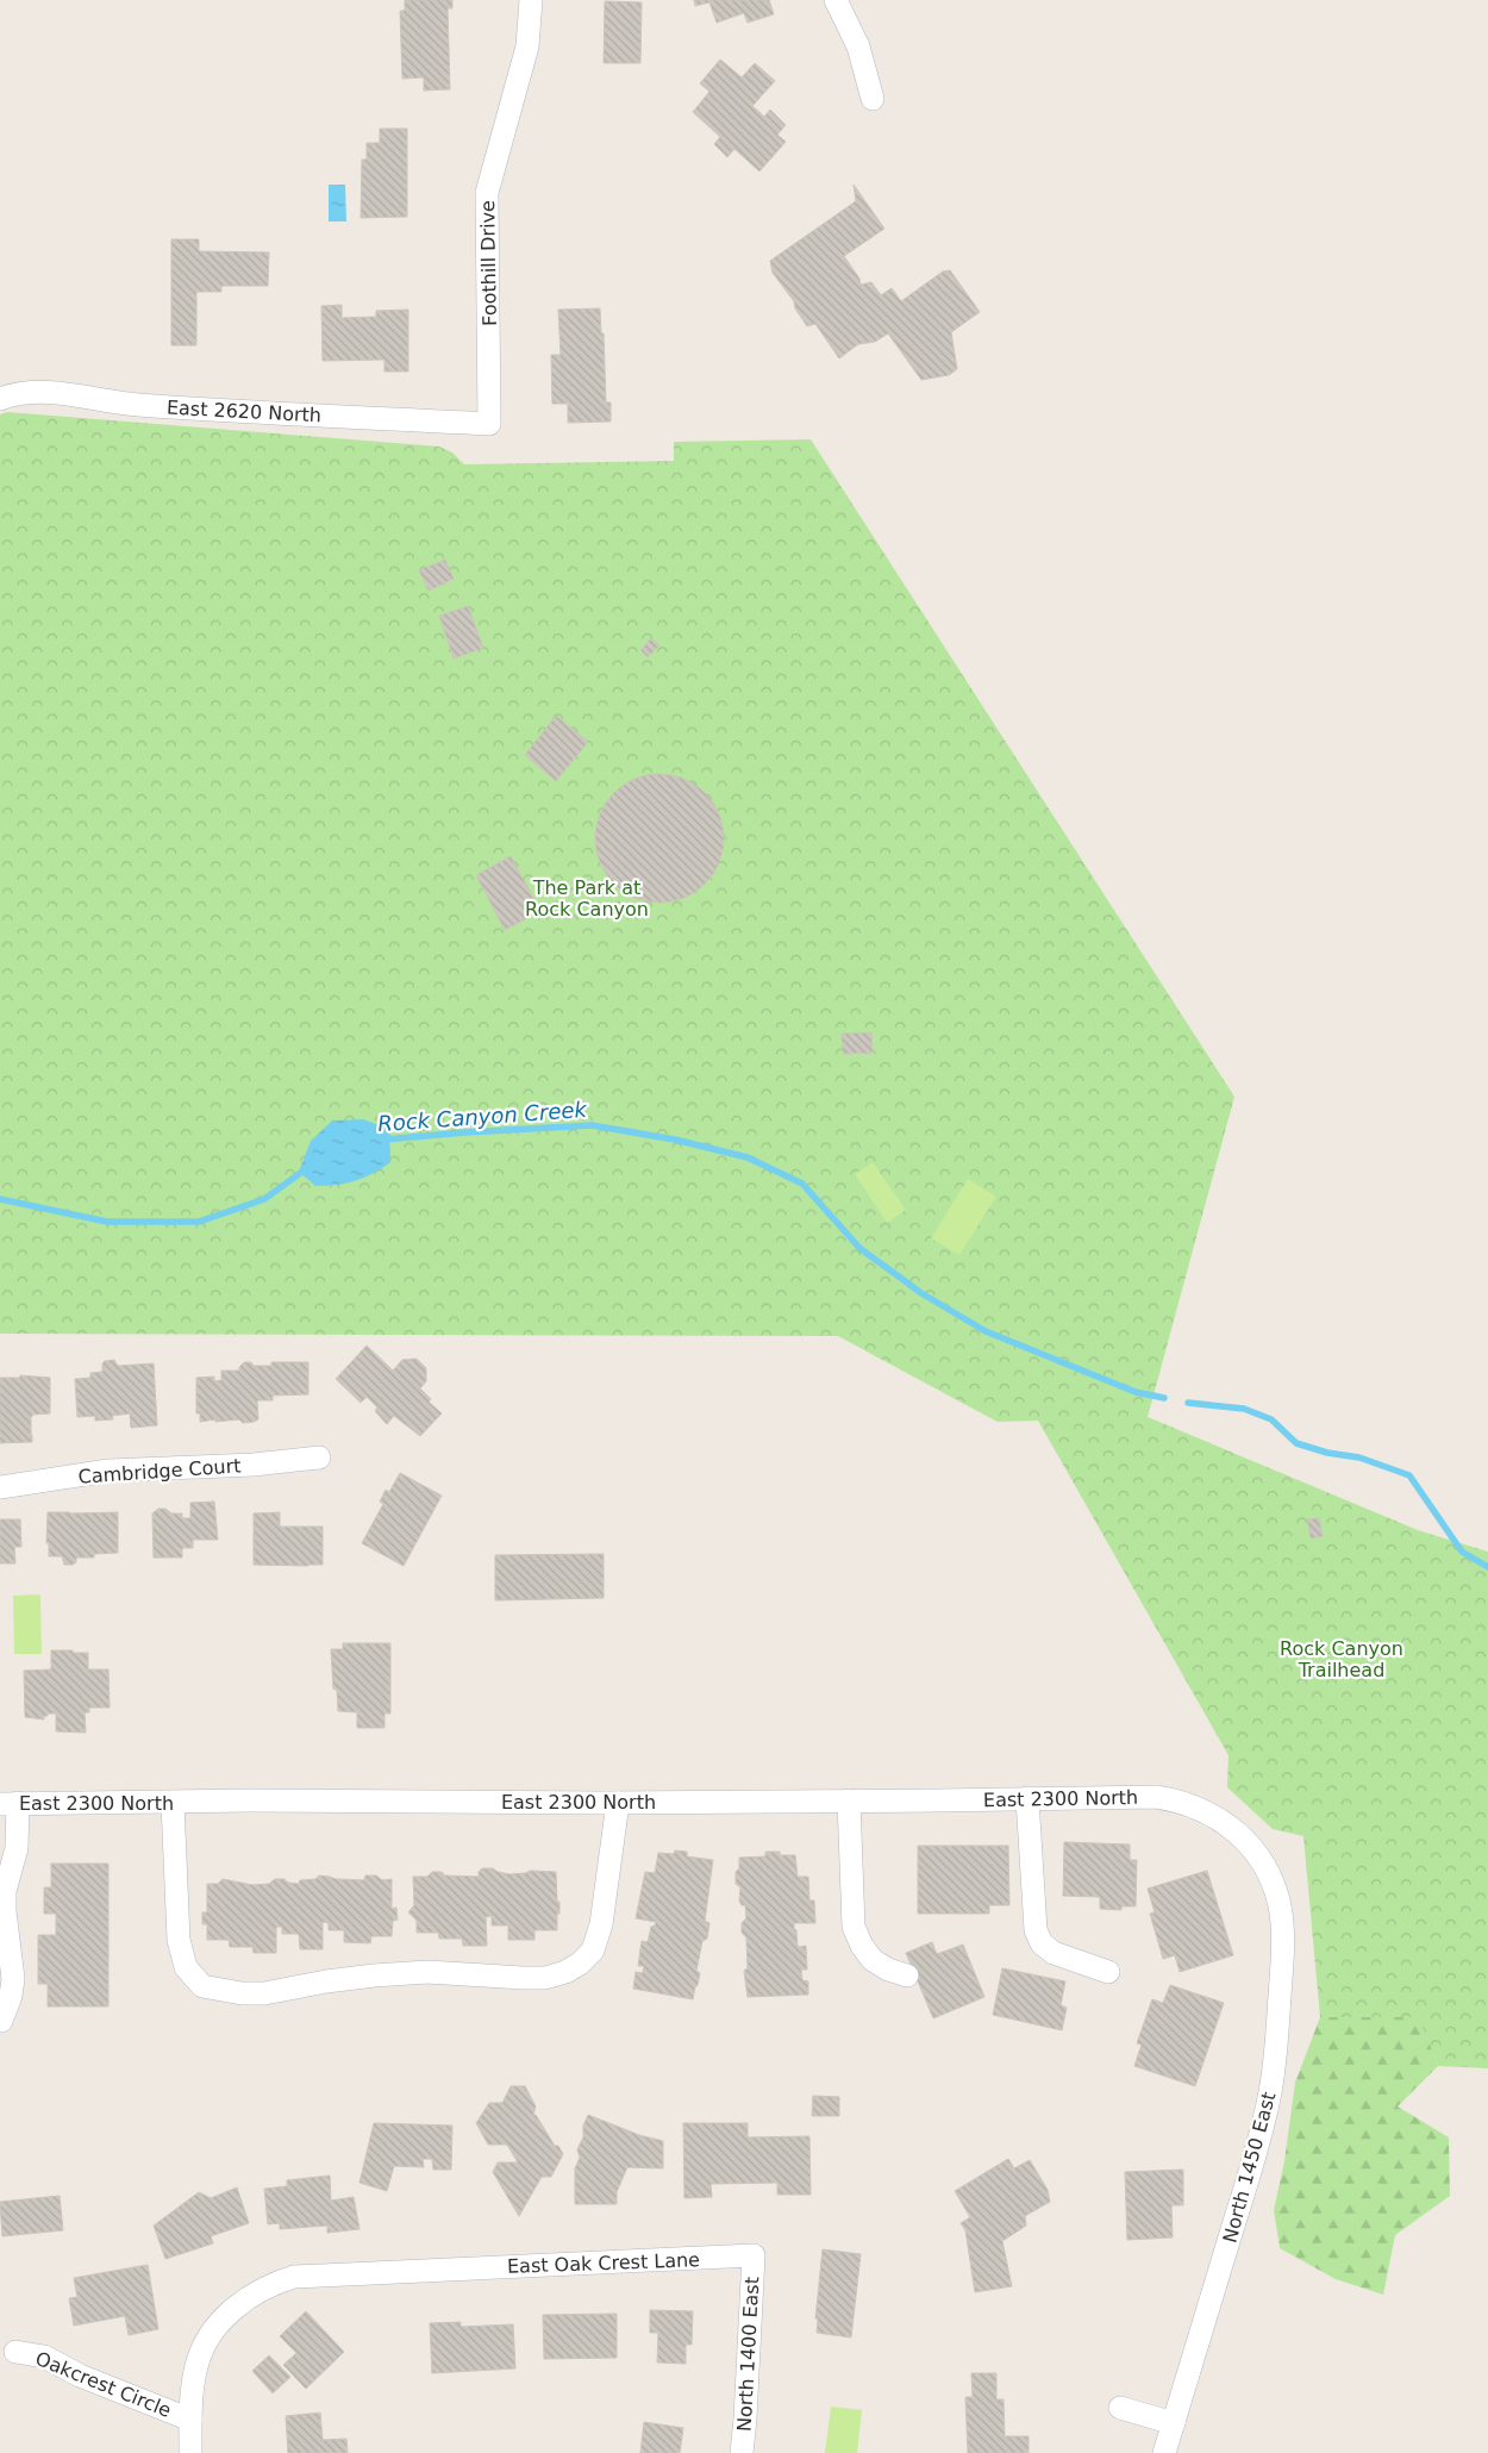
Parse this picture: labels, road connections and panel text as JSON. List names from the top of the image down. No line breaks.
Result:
{"streets":{"street":["Foothill Drive","East 2620 North","Cambridge Court","East 2300 North","North 1450 East","East Oak Crest Lane","North 1400 East","Oakcrest Circle"]},"crossings":[["Foothill Drive","East 2620 North"],["East 2300 North","North 1450 East"],["East Oak Crest Lane","North 1400 East"],["East Oak Crest Lane","Oakcrest Circle"]],"water":["Rock Canyon Creek"],"parks":["The Park at Rock Canyon","Rock Canyon Trailhead"]}
